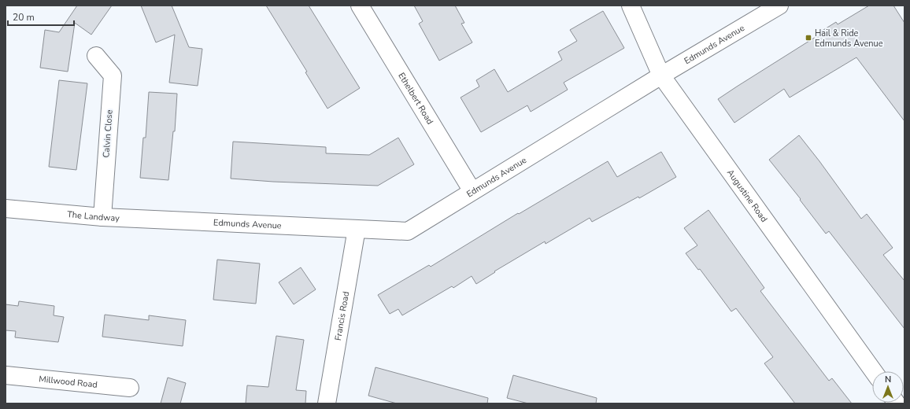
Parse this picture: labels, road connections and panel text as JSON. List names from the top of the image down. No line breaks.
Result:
{"streets":{"street":["Edmunds Avenue","Ethelbert Road","Calvin Close","Augustine Road","The Landway","Francis Road","Millwood Road"]},"crossings":[["Edmunds Avenue","Ethelbert Road"],["Edmunds Avenue","Augustine Road"],["Edmunds Avenue","The Landway"],["Edmunds Avenue","Francis Road"],["Calvin Close","The Landway"]],"places":{"transit":["Hail & Ride Edmunds Avenue"]},"scale_bar":"20 m","north":"top"}
